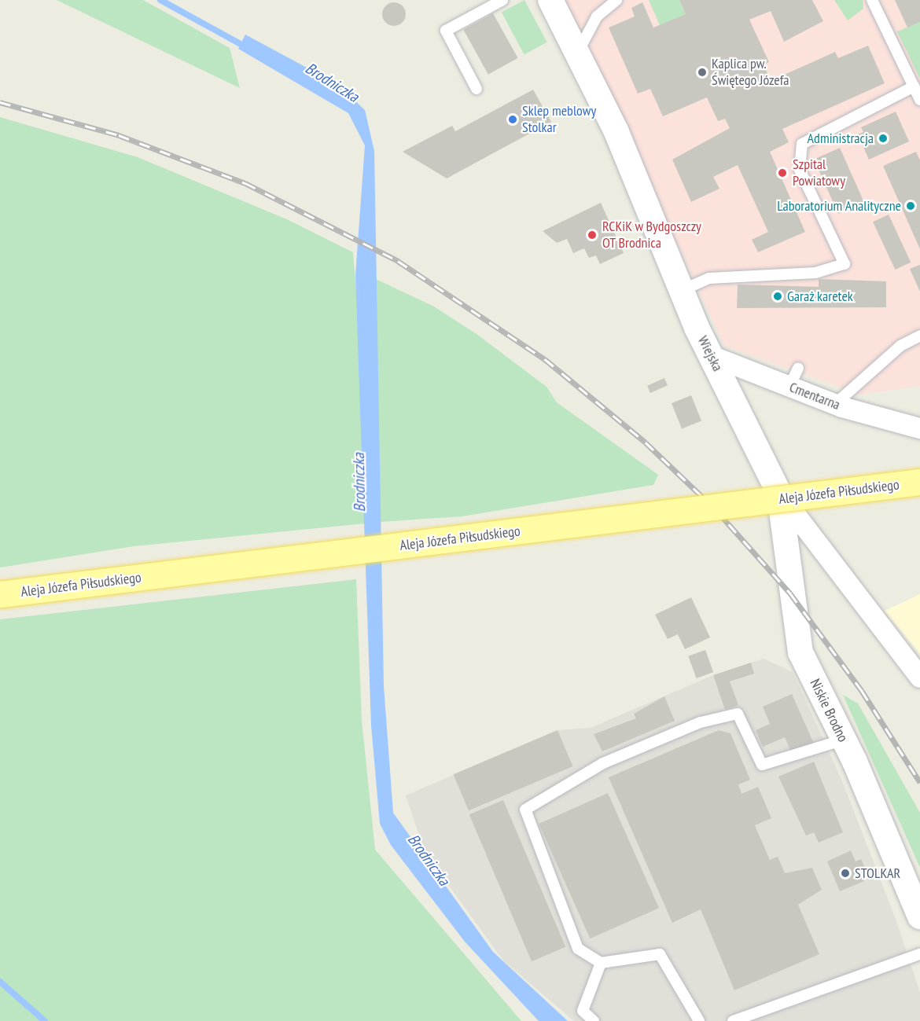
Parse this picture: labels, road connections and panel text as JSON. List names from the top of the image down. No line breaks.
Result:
{"streets":{"main road":["Aleja Józefa Piłsudskiego"],"street":["Wiejska","Cmentarna","Niskie Brodno"]},"crossings":[["Wiejska","Cmentarna"],["Wiejska","Niskie Brodno"]],"water":["Brodniczka"],"places":["Kaplica pw. Świętego Józefa","Sklep meblowy Stolkar","Administracja","Szpital Powiatowy","Laboratorium Analityczne","RCKiK w Bydgoszczy OT Brodnica","Garaż karetek","STOLKAR"]}
